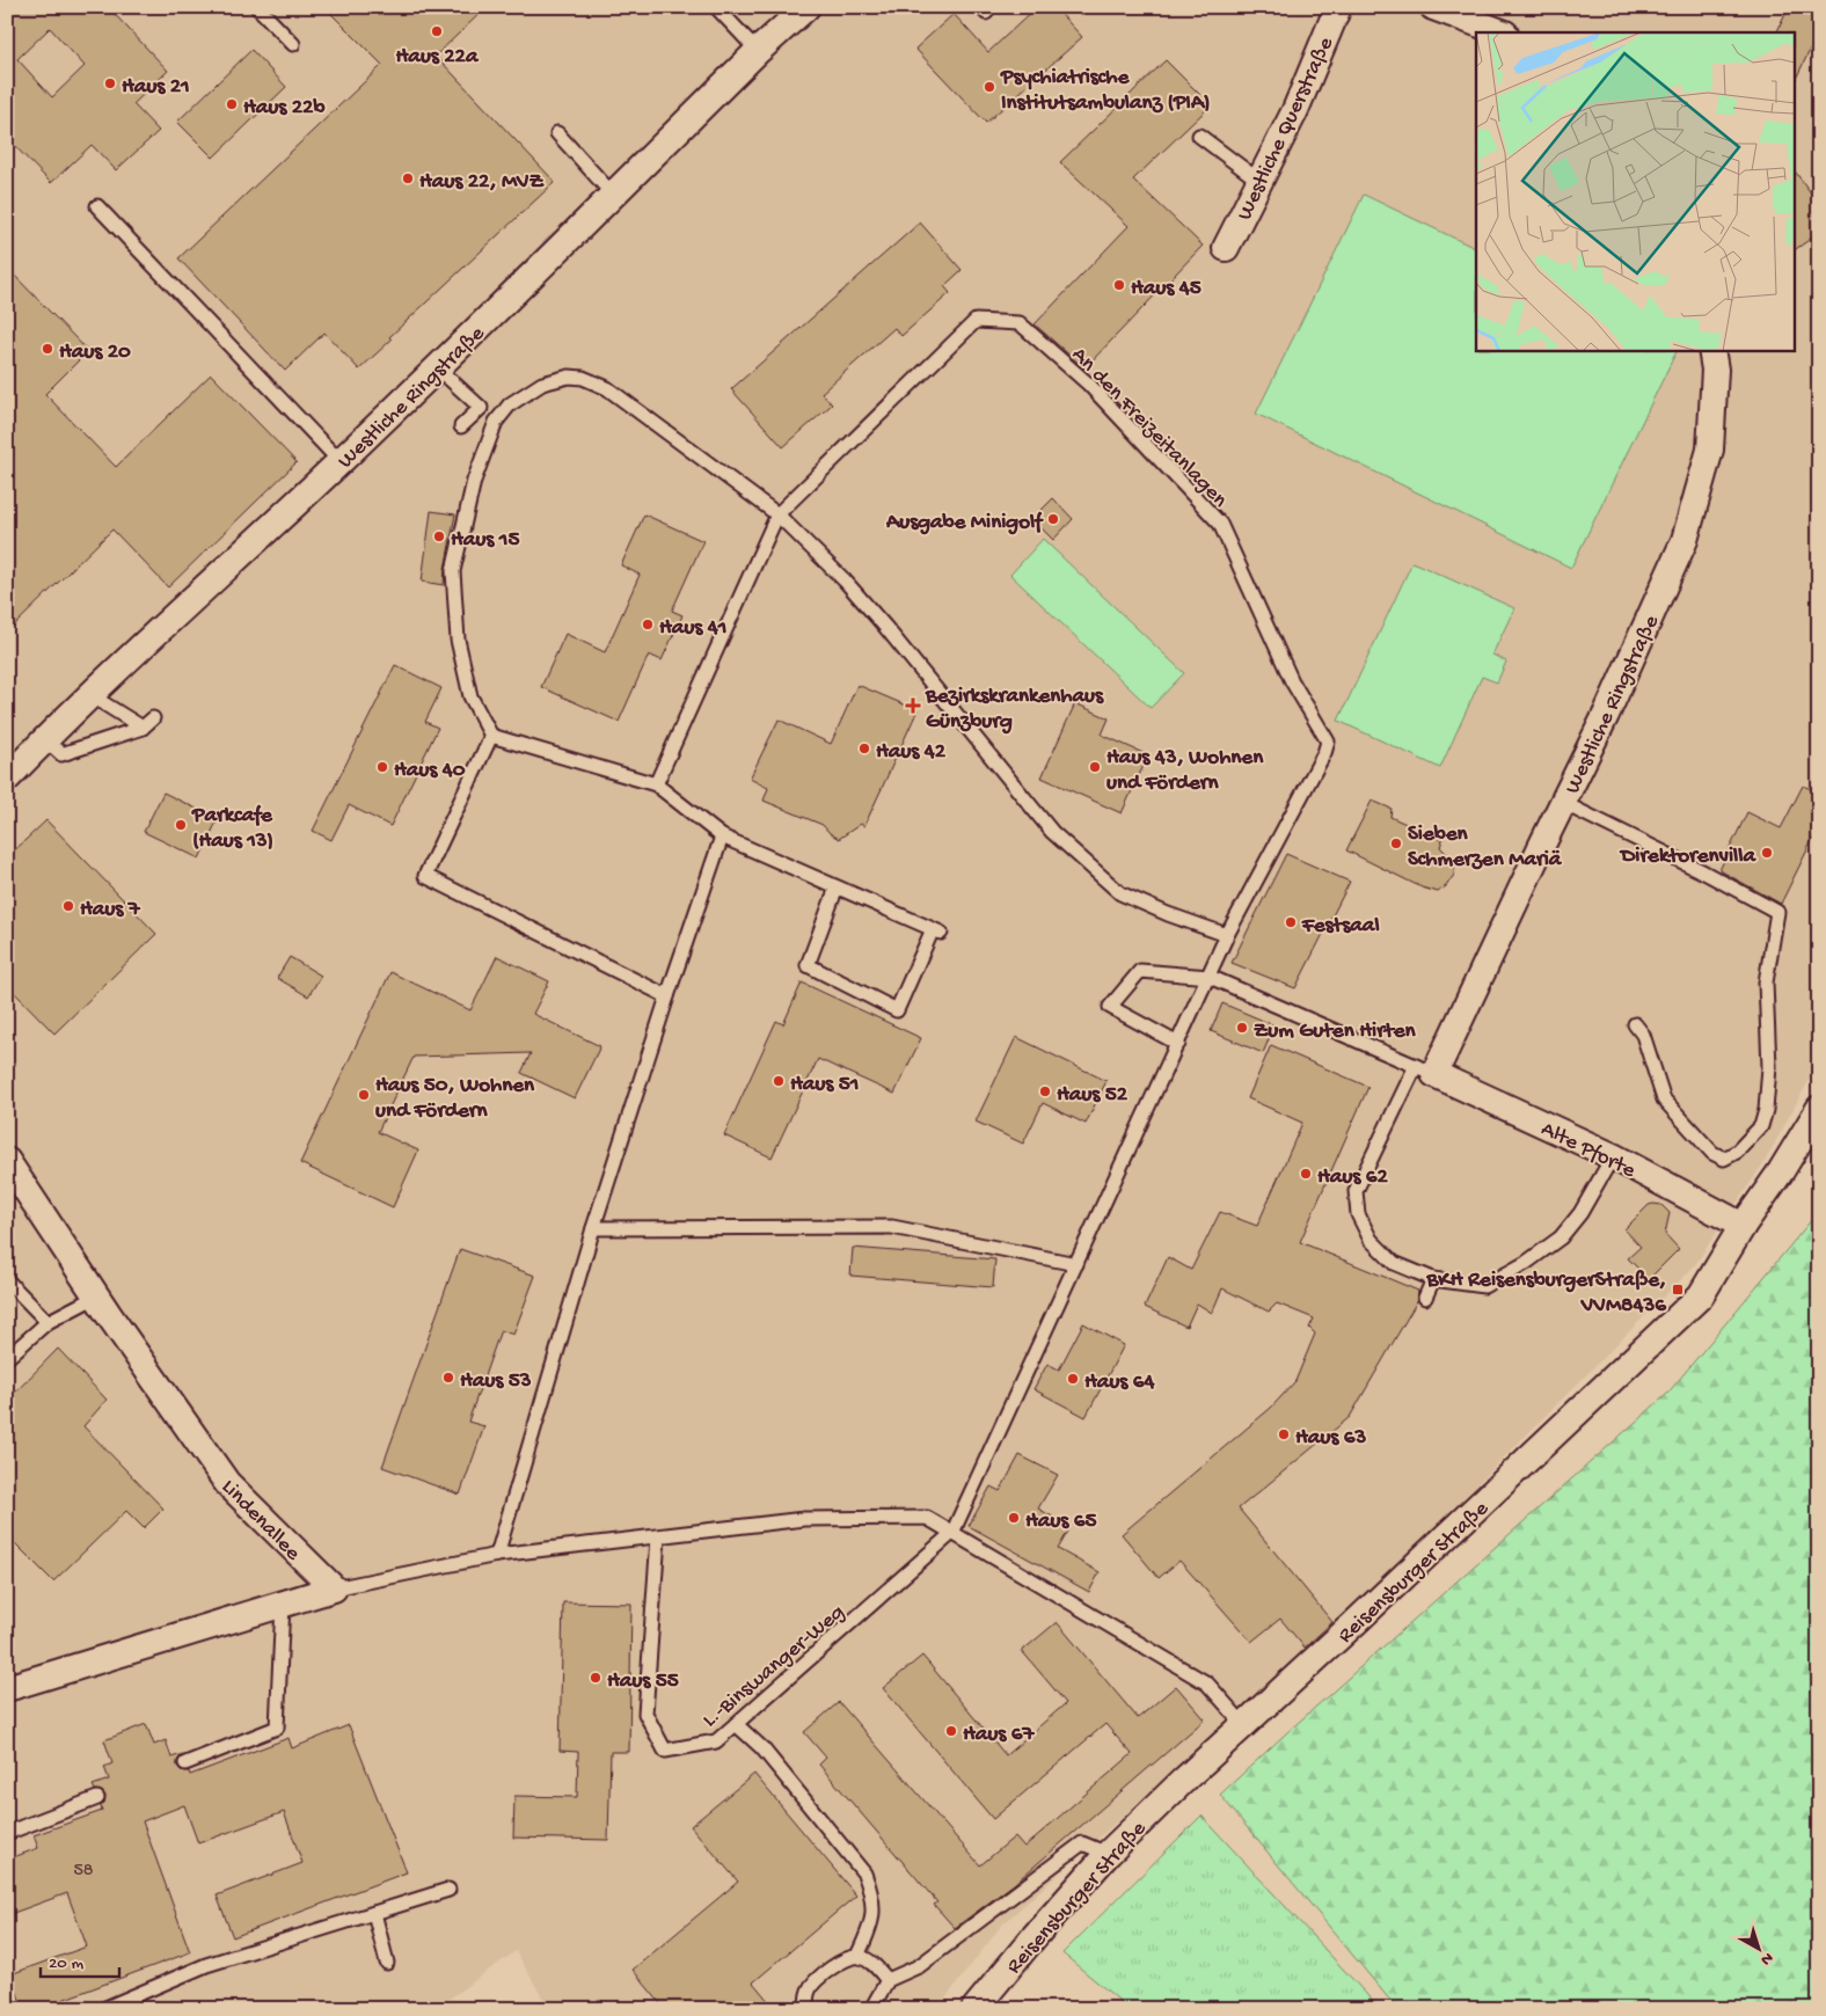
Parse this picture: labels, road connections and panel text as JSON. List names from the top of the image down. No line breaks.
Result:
{"streets":{"street":["Westliche Querstraße","Westliche Ringstraße","Alte Pforte","Lindenallee","Reisensburger Straße"],"lane":["An den Freizeitanlagen","L.-Binswanger-Weg"]},"crossings":[["Westliche Ringstraße","Alte Pforte"],["An den Freizeitanlagen","L.-Binswanger-Weg"],["Alte Pforte","Reisensburger Straße"]],"places":{"other":["Haus 22a","Haus 21","Psychiatrische Institutsambulanz (PIA)","Haus 22b","Haus 22, MVZ","Haus 45","Haus 20","Ausgabe Minigolf","Haus 15","Haus 41","Haus 42","Haus 40","Haus 43, Wohnen und Fördern","Parkcafe (Haus 13)","Sieben Schmerzen Mariä","Direktorenvilla","Haus 7","Festsaal","Zum Guten Hirten","Haus 51","Haus 52","Haus 50, Wohnen und Fördern","Haus 62","Haus 53","Haus 64","Haus 63","Haus 65","Haus 55","Haus 67"],"health":["Bezirkskrankenhaus Günzburg"],"transit":["BKH ReisensburgerStraße, VVM8436"]},"house_numbers":["58"],"scale_bar":"20 m","north":"bottom right"}
